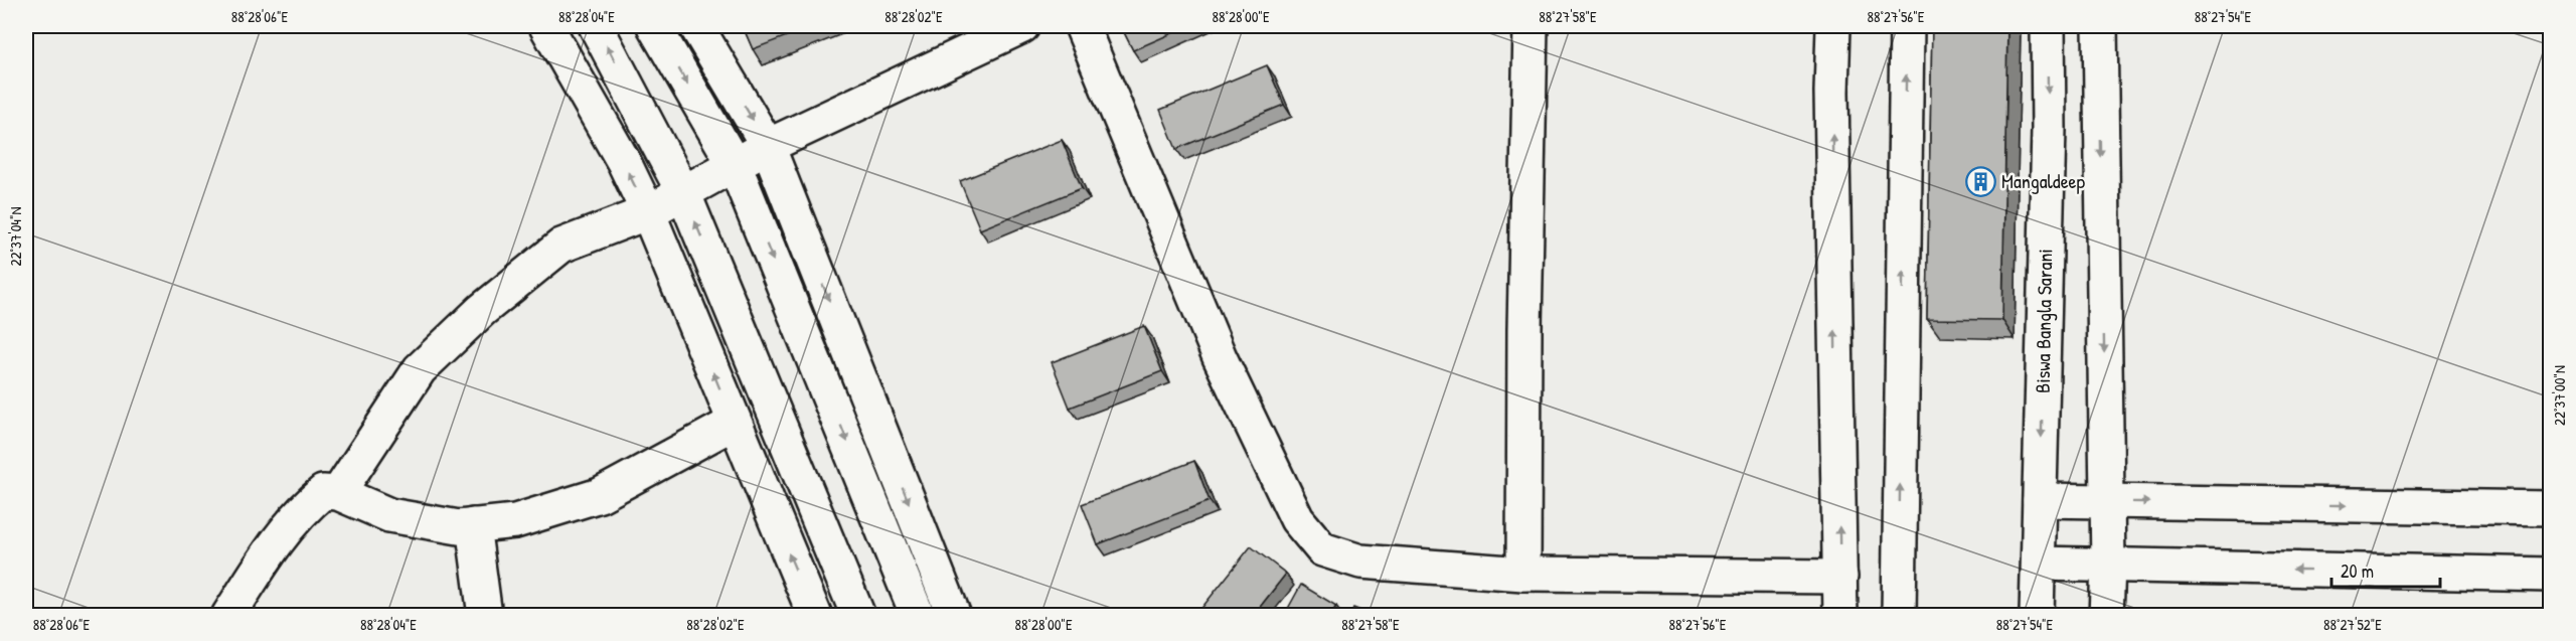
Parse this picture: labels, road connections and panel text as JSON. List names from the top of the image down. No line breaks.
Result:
{"streets":{"street":["Biswa Bangla Sarani"]},"places":{"building":["Mangaldeep"]},"scale_bar":"20 m","coordinates":["88°28'06\"E","88°28'04\"E","88°28'02\"E","88°28'00\"E","88°27'58\"E","88°27'56\"E","88°27'54\"E","22°37'04\"N","22°37'00\"N","88°27'52\"E"]}
